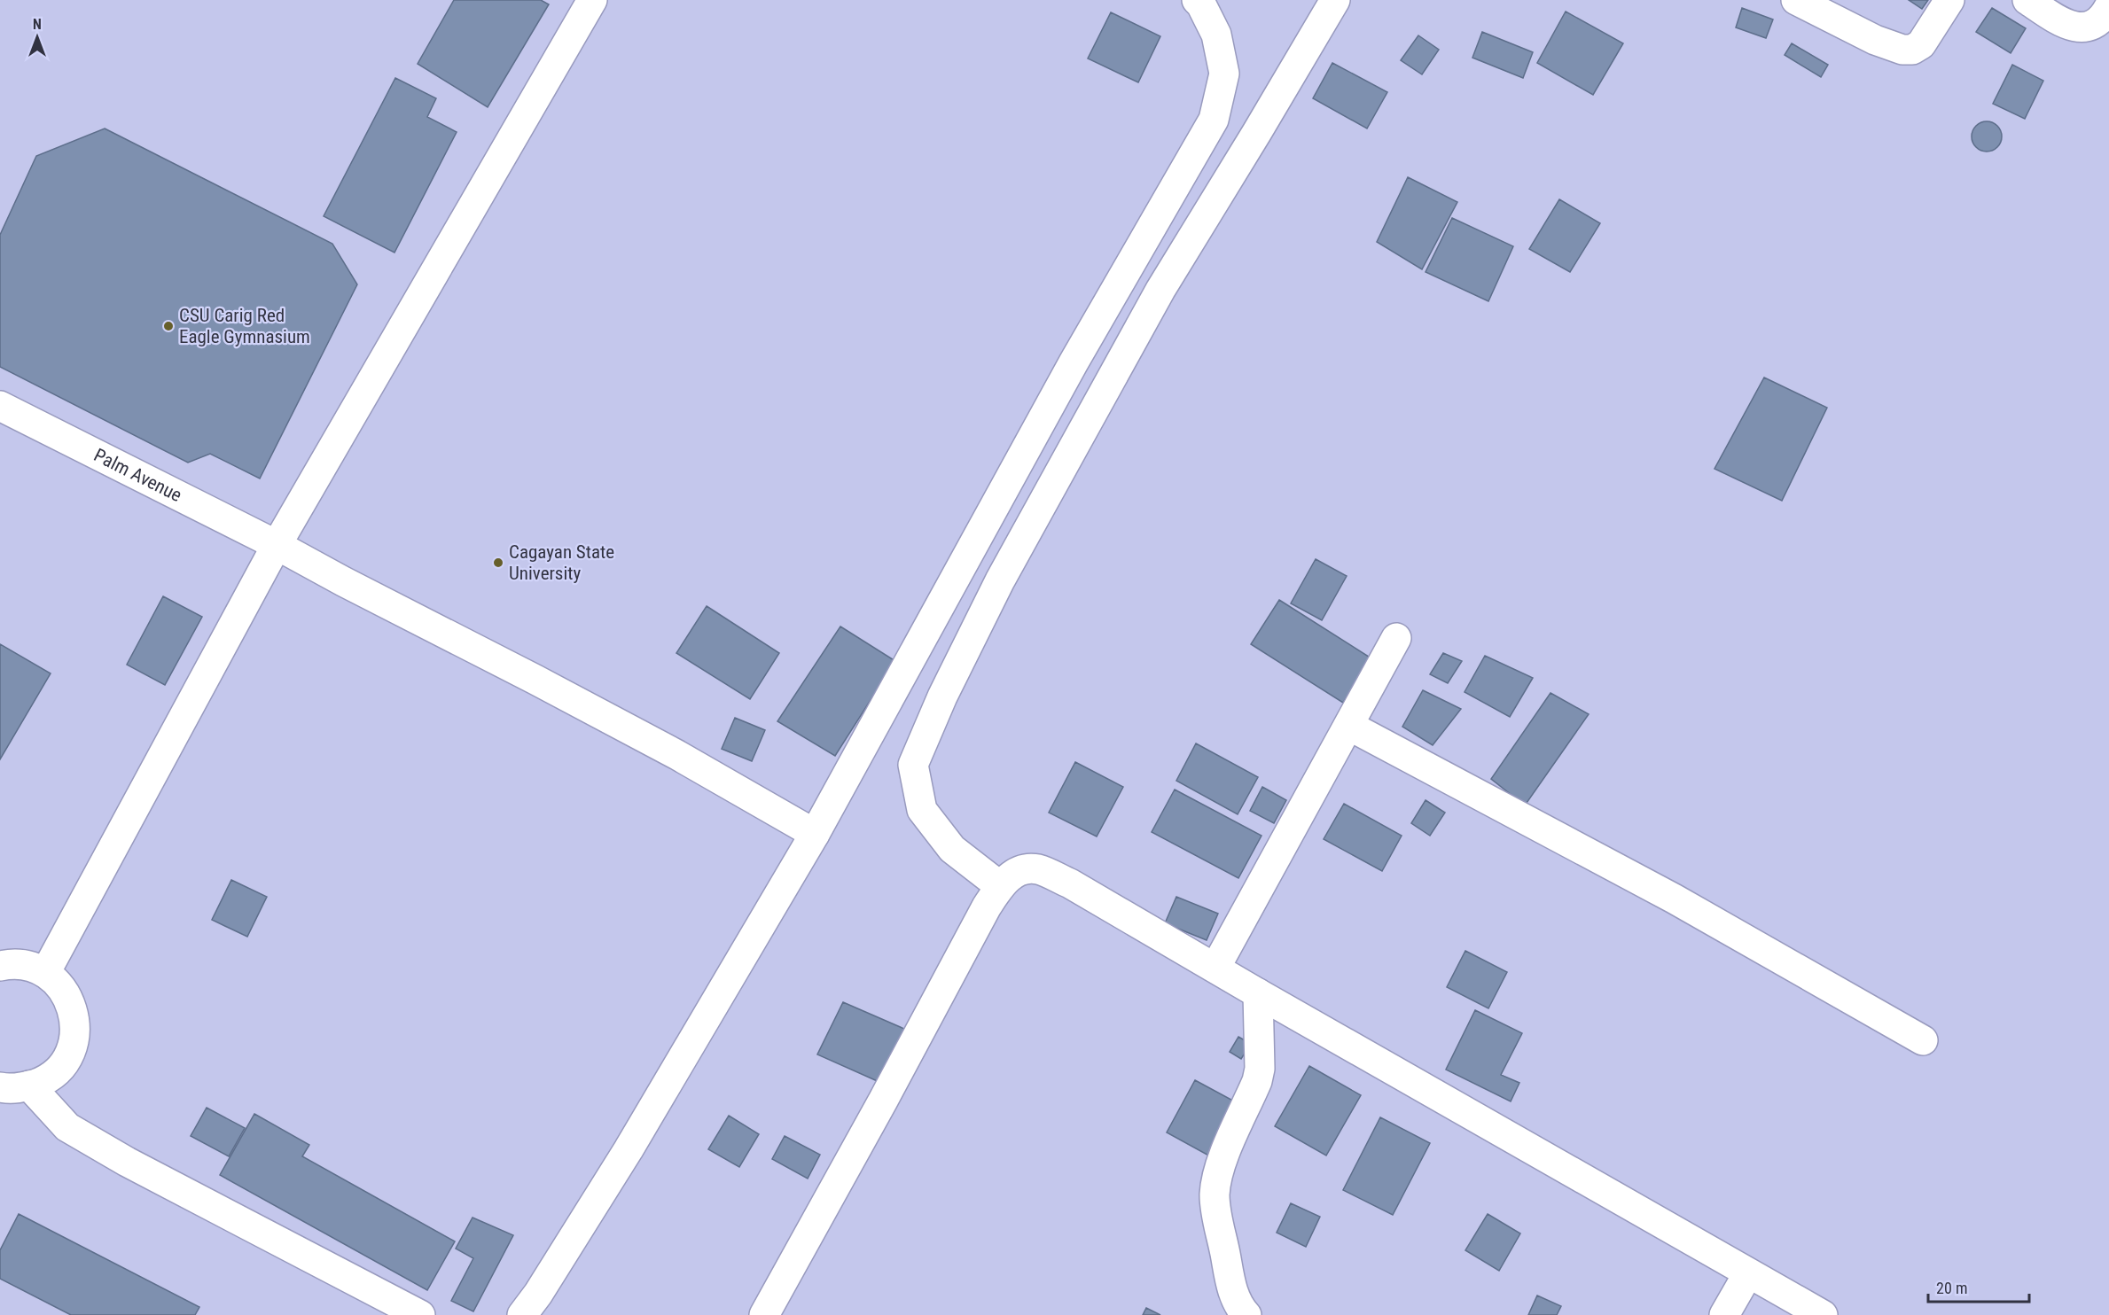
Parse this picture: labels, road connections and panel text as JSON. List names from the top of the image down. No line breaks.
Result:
{"streets":{"street":["Palm Avenue"]},"places":["CSU Carig Red Eagle Gymnasium","Cagayan State University"],"scale_bar":"20 m","north":"top"}
